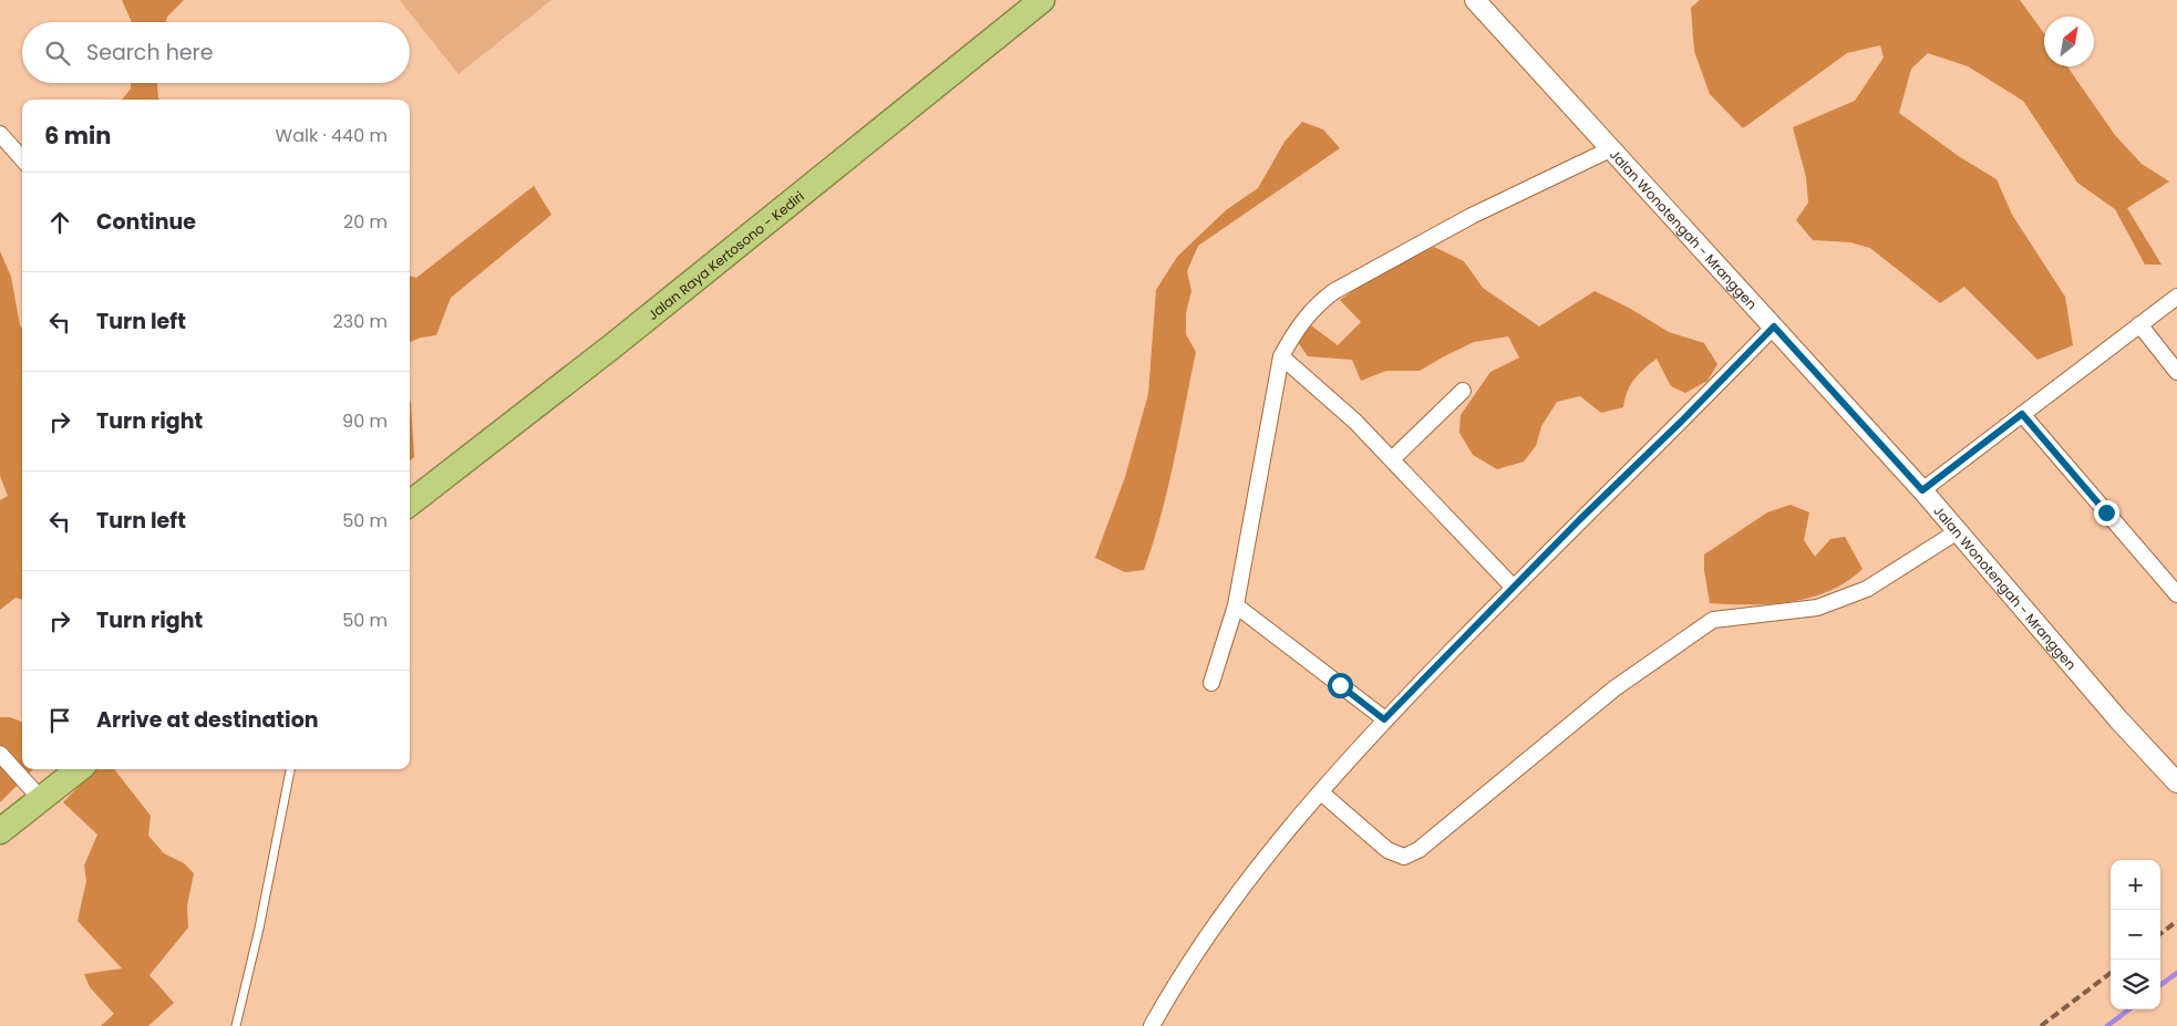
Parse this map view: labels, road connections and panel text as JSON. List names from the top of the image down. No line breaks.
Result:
{"streets":{"highway":["Jalan Raya Kertosono - Kediri"],"street":["Jalan Wonotengah - Mranggen"]},"north":"top right","page":{"search":"Search here","heading":["6 min","Walk · 440 m"],"list":[["Continue","20 m"],["Turn left","230 m"],["Turn right","90 m"],["Turn left","50 m"],["Turn right","50 m"],"Arrive at destination"],"map_buttons":["+","−"]}}
